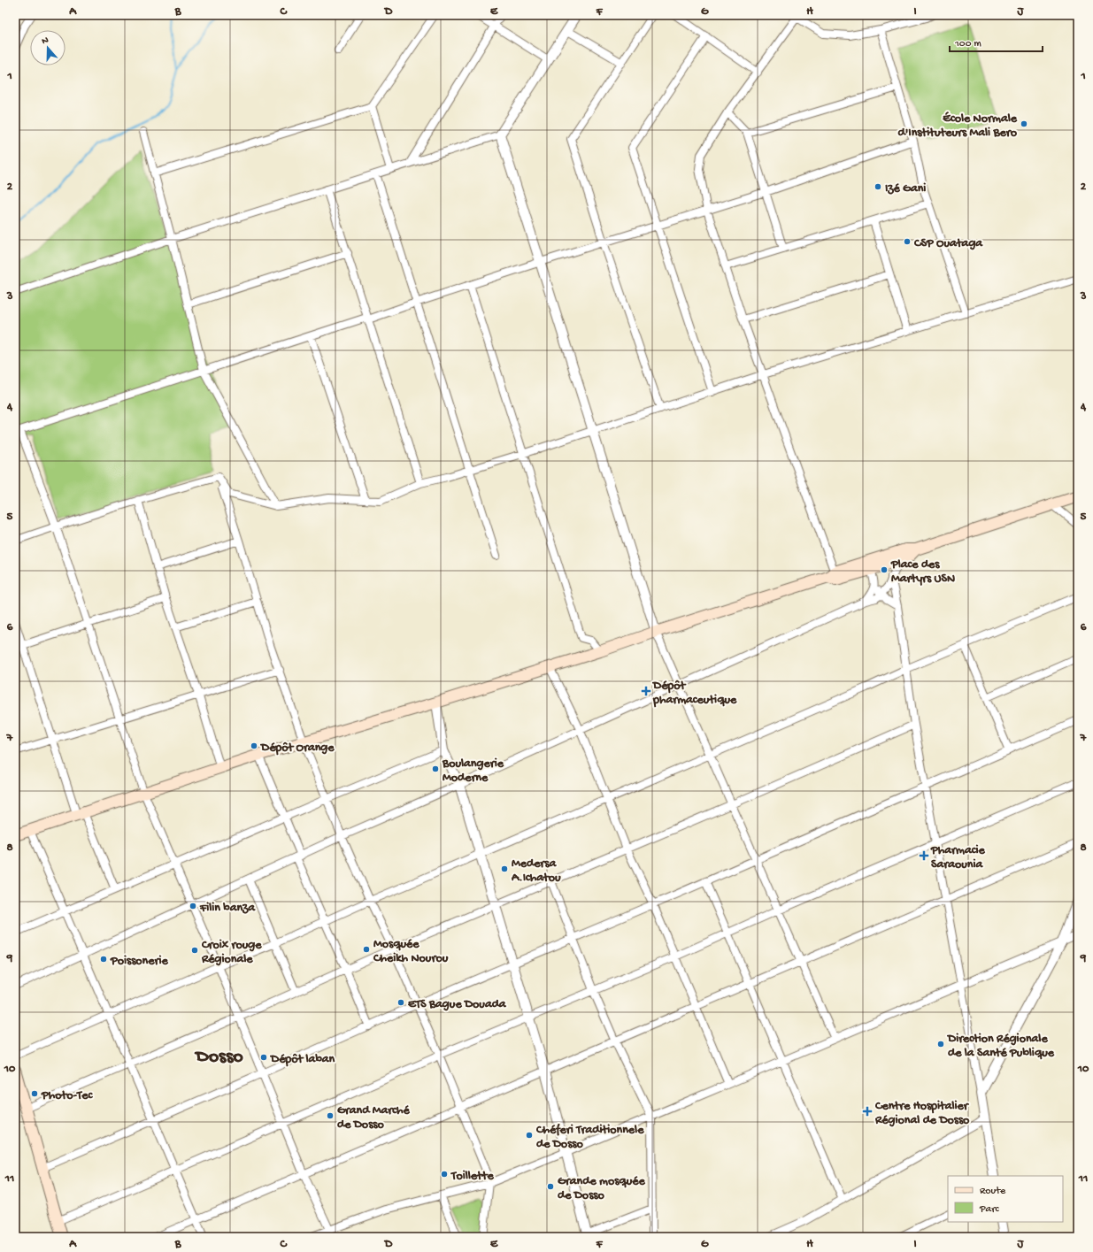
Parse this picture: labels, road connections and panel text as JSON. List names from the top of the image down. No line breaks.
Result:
{"districts":["Dosso"],"places":{"other":["École Normale d'Instituteurs Mali Bero","Izé Gani","CSP Ouataga","Place des Martyrs USN","Dépôt Orange","Boulangerie Moderne","Medersa A.Ichatou","Filin banza","Mosquée Cheikh Nourou","Croix rouge Régionale","Poissonerie","ETS Bague Douada","Direction Régionale de la Santé Publique","Dépôt laban","Photo-Tec","Grand Marché de Dosso","Chéferi Traditionnele de Dosso","Toillette","Grande mosquée de Dosso"],"health":["Dépôt pharmaceutique","Pharmacie Saraounia","Centre Hospitalier Régional de Dosso"]},"legend":["Route","Parc"],"scale_bar":"100 m","north":"top","grid":{"columns":["A","B","C","D","E","F","G","H","I","J"],"rows":["1","2","3","4","5","6","7","8","9","10","11"]}}
